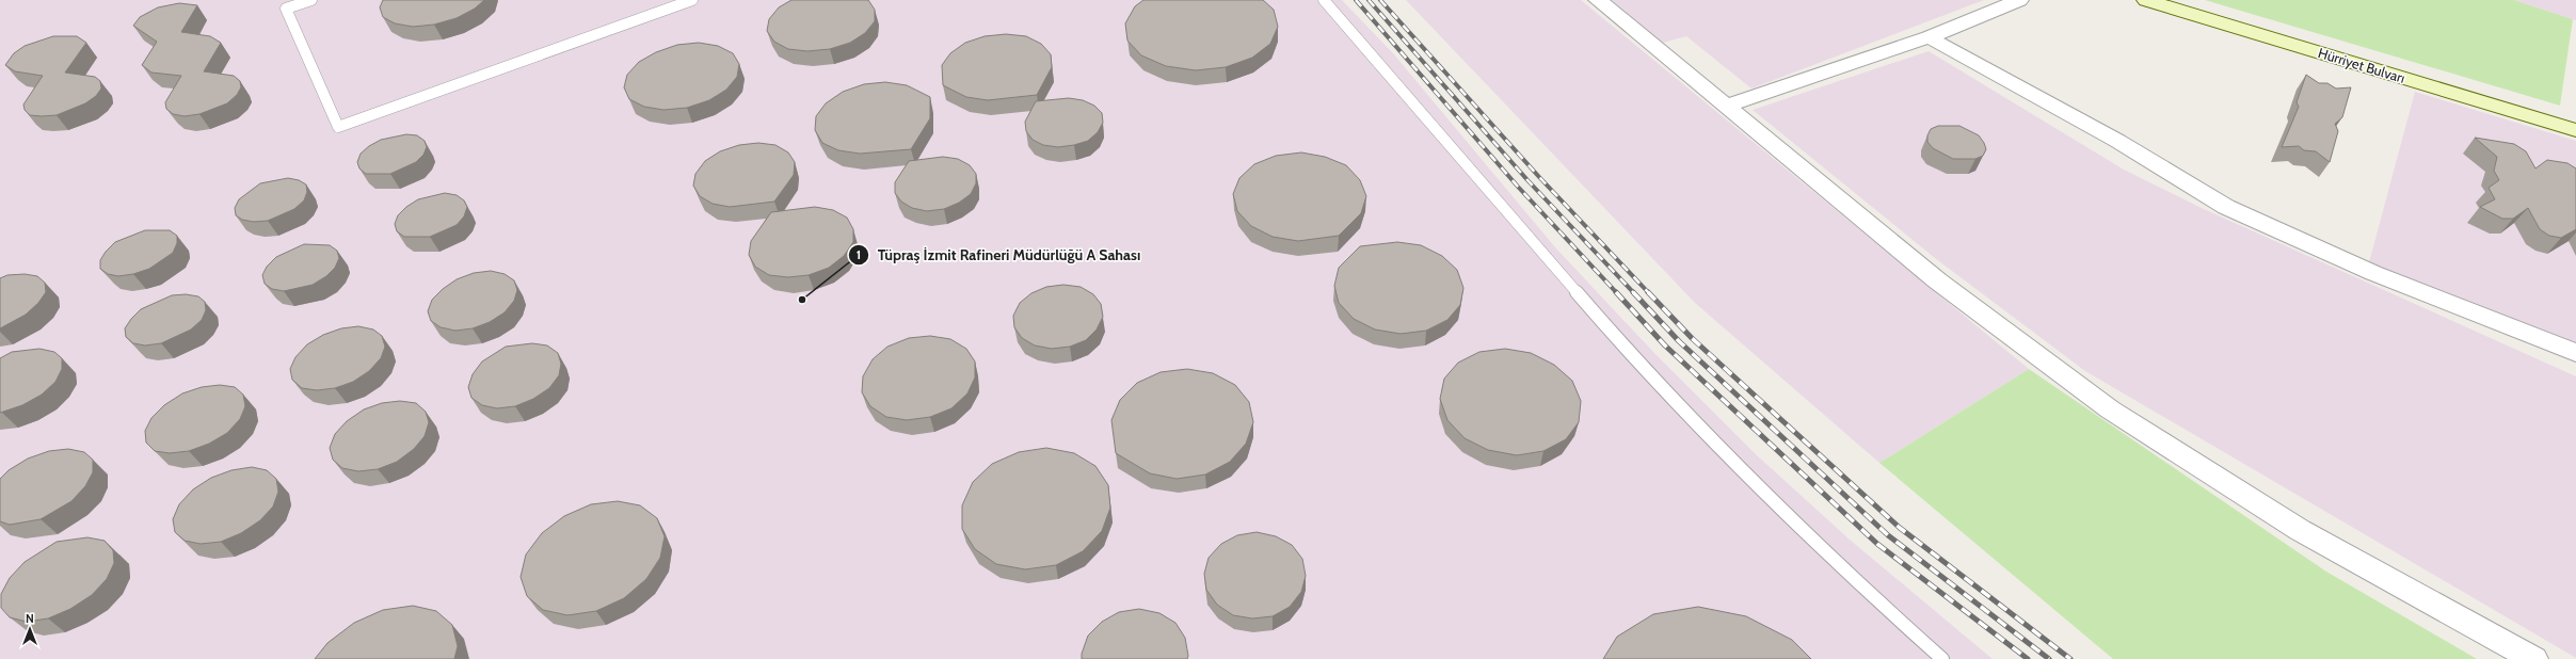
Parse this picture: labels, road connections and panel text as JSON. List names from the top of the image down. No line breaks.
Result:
{"streets":{"main road":["Hürriyet Bulvarı"]},"places":["Tüpraş İzmit Rafineri Müdürlüğü A Sahası"],"north":"top"}
